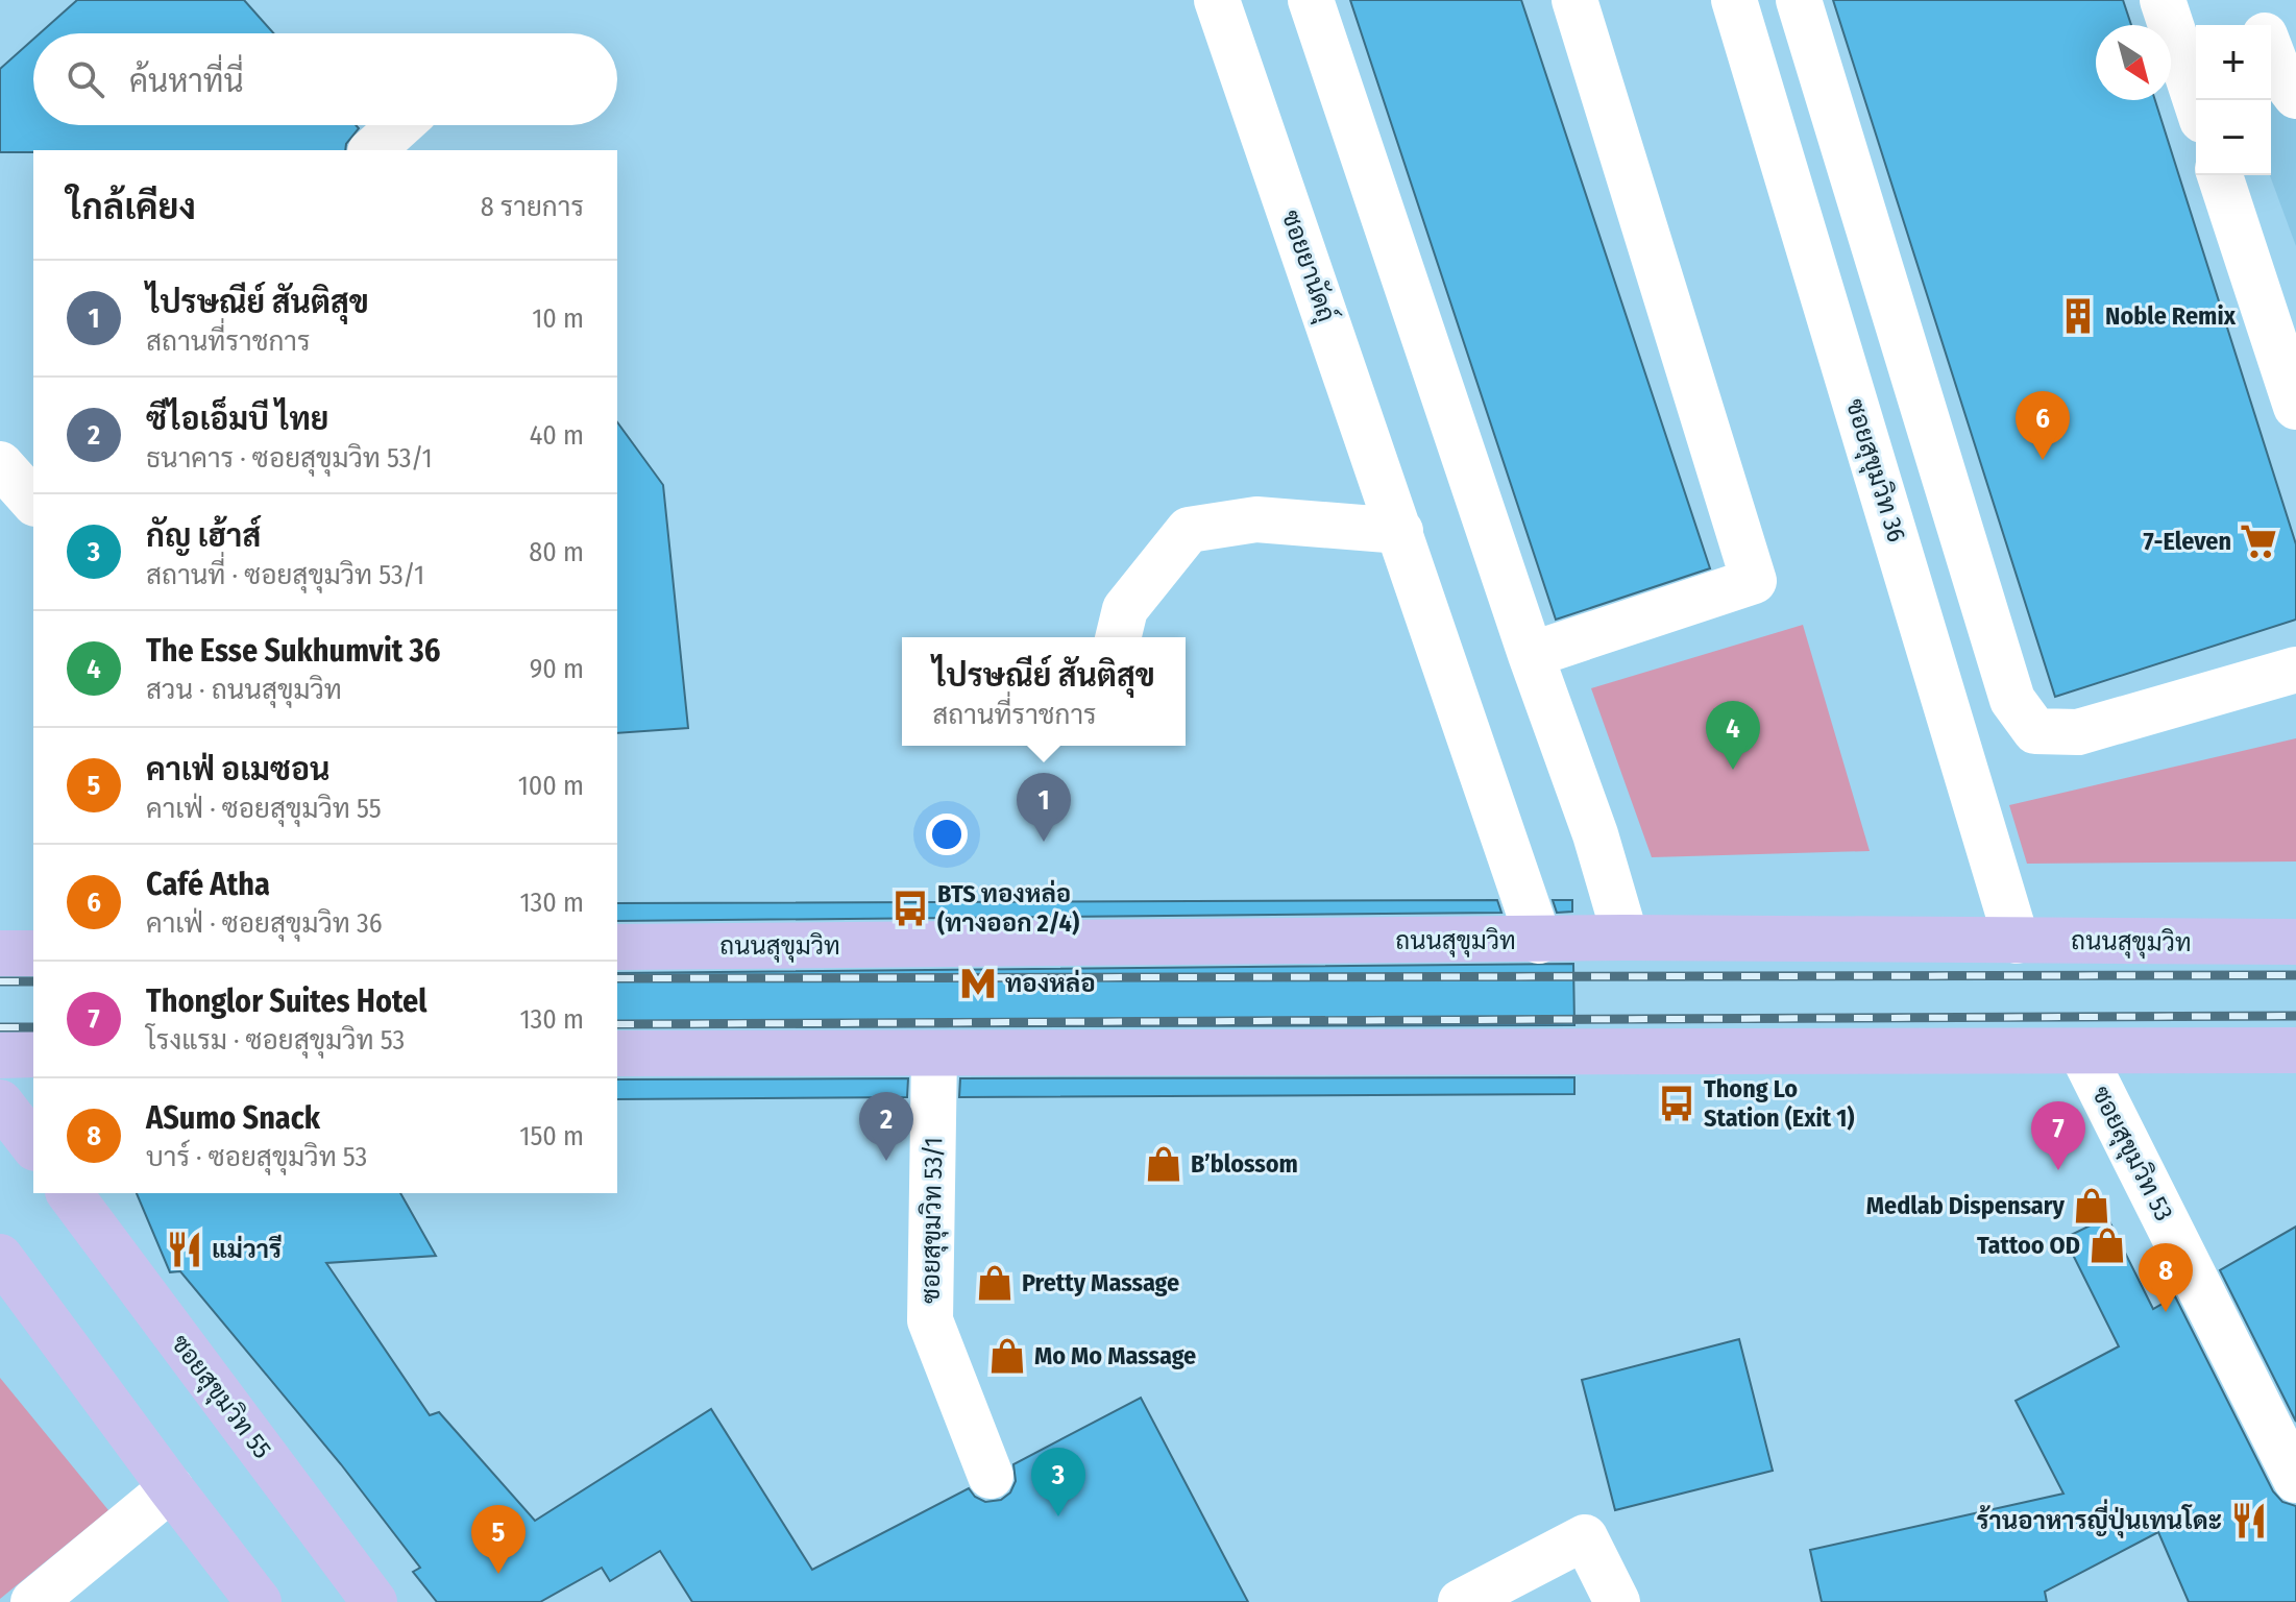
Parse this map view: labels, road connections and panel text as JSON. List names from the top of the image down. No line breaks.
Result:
{"streets":{"main road":["ถนนสุขุมวิท","ซอยสุขุมวิท 55"],"street":["ซอยยานัดถุ์","ซอยสุขุมวิท 36","ซอยสุขุมวิท 53","ซอยสุขุมวิท 53/1"]},"crossings":[["ซอยยานัดถุ์","ถนนสุขุมวิท"],["ซอยสุขุมวิท 36","ถนนสุขุมวิท"]],"places":{"building":["Noble Remix"],"supermarket":["7-Eleven"],"bus stop":["BTS ทองหล่อ (ทางออก 2/4)","Thong Lo Station (Exit 1)"],"metro station":["ทองหล่อ"],"shop":["B’blossom","Medlab Dispensary","Tattoo OD","Pretty Massage","Mo Mo Massage"],"restaurant":["แม่วารี","ร้านอาหารญี่ปุ่นเทนโดะ"]},"north":"bottom right","page":{"map_buttons":["+","−"],"search":"ค้นหาที่นี่","heading":["ใกล้เคียง","8 รายการ"],"list":[{"mark":"1","name":"ไปรษณีย์ สันติสุข","note":"สถานที่ราชการ","value":"10 m"},{"mark":"2","name":"ซีไอเอ็มบี ไทย","note":"ธนาคาร · ซอยสุขุมวิท 53/1","value":"40 m"},{"mark":"3","name":"กัญ เฮ้าส์","note":"สถานที่ · ซอยสุขุมวิท 53/1","value":"80 m"},{"mark":"4","name":"The Esse Sukhumvit 36","note":"สวน · ถนนสุขุมวิท","value":"90 m"},{"mark":"5","name":"คาเฟ่ อเมซอน","note":"คาเฟ่ · ซอยสุขุมวิท 55","value":"100 m"},{"mark":"6","name":"Café Atha","note":"คาเฟ่ · ซอยสุขุมวิท 36","value":"130 m"},{"mark":"7","name":"Thonglor Suites Hotel","note":"โรงแรม · ซอยสุขุมวิท 53","value":"130 m"},{"mark":"8","name":"ASumo Snack","note":"บาร์ · ซอยสุขุมวิท 53","value":"150 m"}],"pins":["6","4","1","2","7","8","3","5"],"popup":["ไปรษณีย์ สันติสุข","สถานที่ราชการ"]}}
